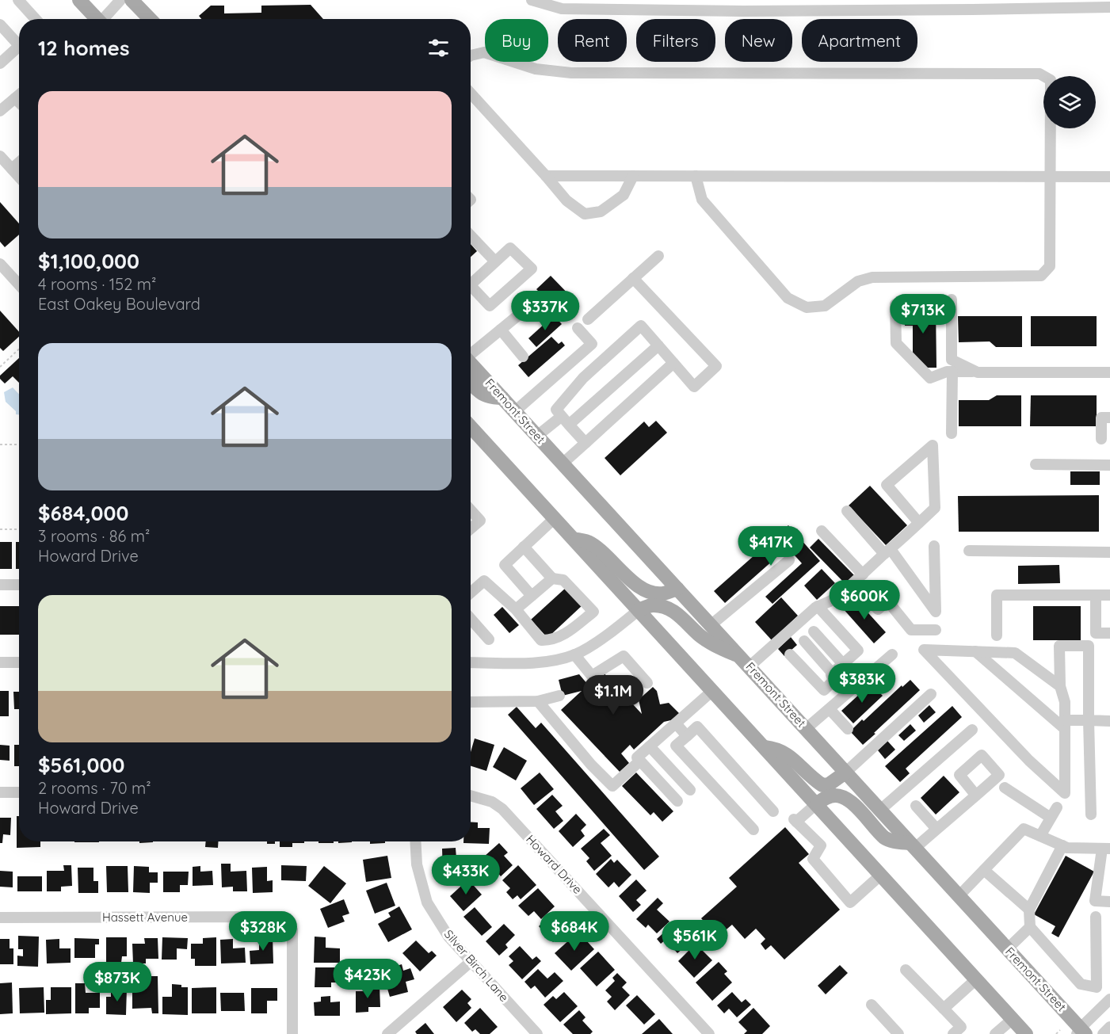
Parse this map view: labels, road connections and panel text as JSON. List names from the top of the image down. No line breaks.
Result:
{"streets":{"main road":["Fremont Street"],"street":["Howard Drive","Hassett Avenue","Silver Birch Lane"]},"page":{"chip":["Buy","Rent","Filters","New","Apartment"],"heading":"12 homes","list":[{"name":"$1,100,000","note":"4 rooms · 152 m² · East Oakey Boulevard"},{"name":"$684,000","note":"3 rooms · 86 m² · Howard Drive"},{"name":"$561,000","note":"2 rooms · 70 m² · Howard Drive"}],"price":["$337K","$713K","$417K","$600K","$383K","$1.1M","$433K","$328K","$684K","$561K","$423K","$873K"]}}
